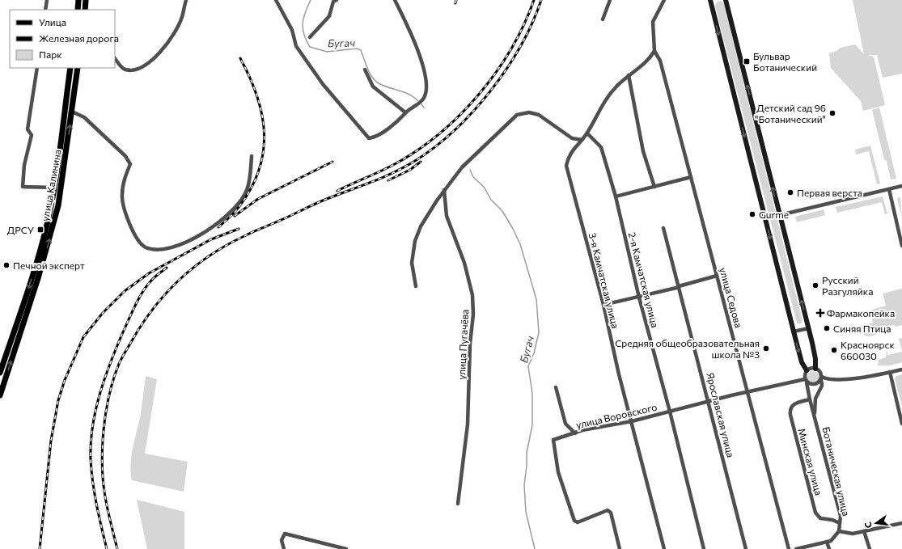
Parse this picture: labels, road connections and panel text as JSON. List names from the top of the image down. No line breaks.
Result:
{"streets":{"main road":["улица Калинина"],"street":["2-я Камчатская улица","3-я Камчатская улица","улица Седова","улица Пугачёва","Ярославская улица","улица Воровского","Минская улица","Ботаническая улица"]},"crossings":[["2-я Камчатская улица","улица Воровского"],["3-я Камчатская улица","улица Воровского"],["улица Седова","улица Воровского"],["Ярославская улица","улица Воровского"],["улица Воровского","Ботаническая улица"],["Минская улица","Ботаническая улица"]],"water":["Бугач"],"places":{"transit":["Бульвар Ботанический","ДРСУ"],"other":["Детский сад 96 \"Ботанический\"","Первая верста","Gurme","Печной эксперт","Русский Разгуляйка","Синяя Птица","Средняя общеобразовательная школа №3","Красноярск 660030"],"health":["Фармакопейка"]},"legend":["Улица","Железная дорога","Парк"],"north":"left"}
